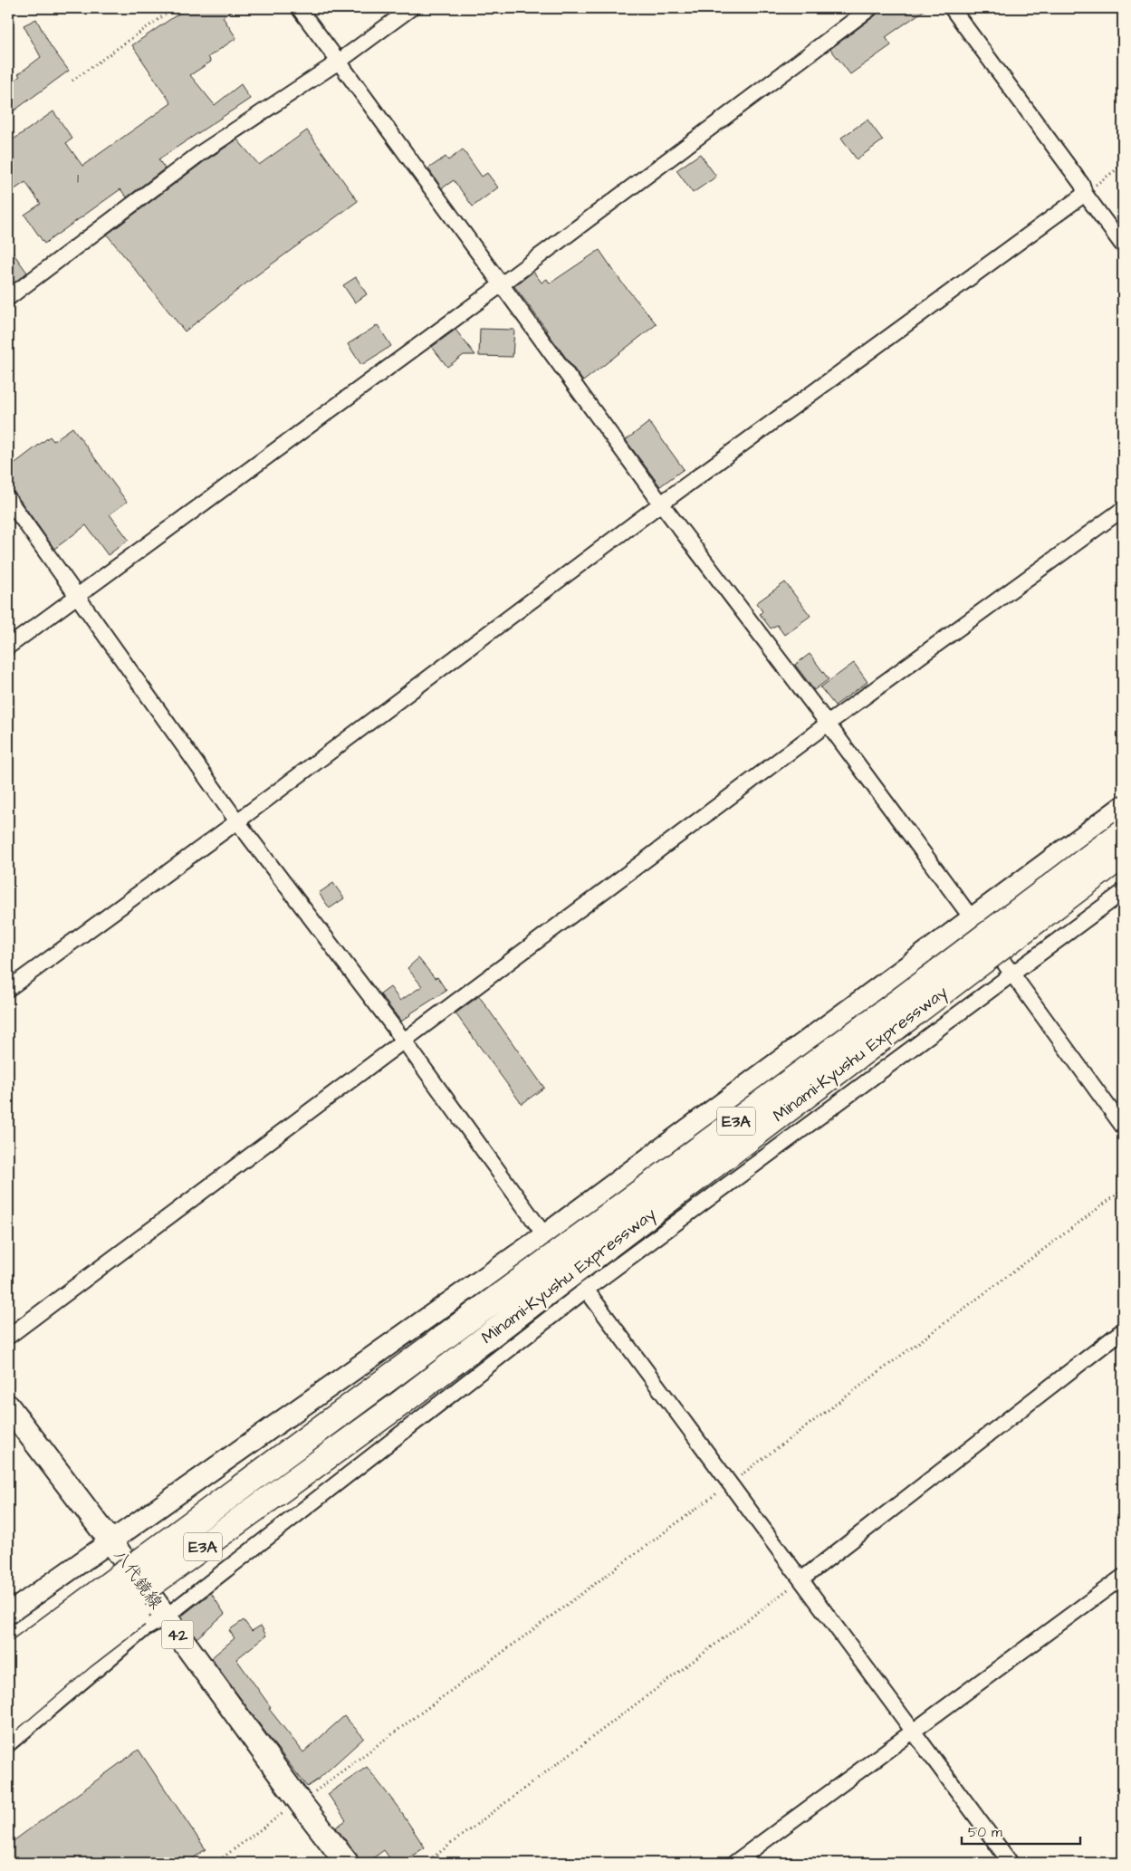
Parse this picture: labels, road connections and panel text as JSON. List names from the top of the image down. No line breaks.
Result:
{"streets":{"highway":["Minami-Kyushu Expressway","E3A"],"main road":["八代鏡線","42"]},"house_numbers":["1"],"scale_bar":"50 m"}
